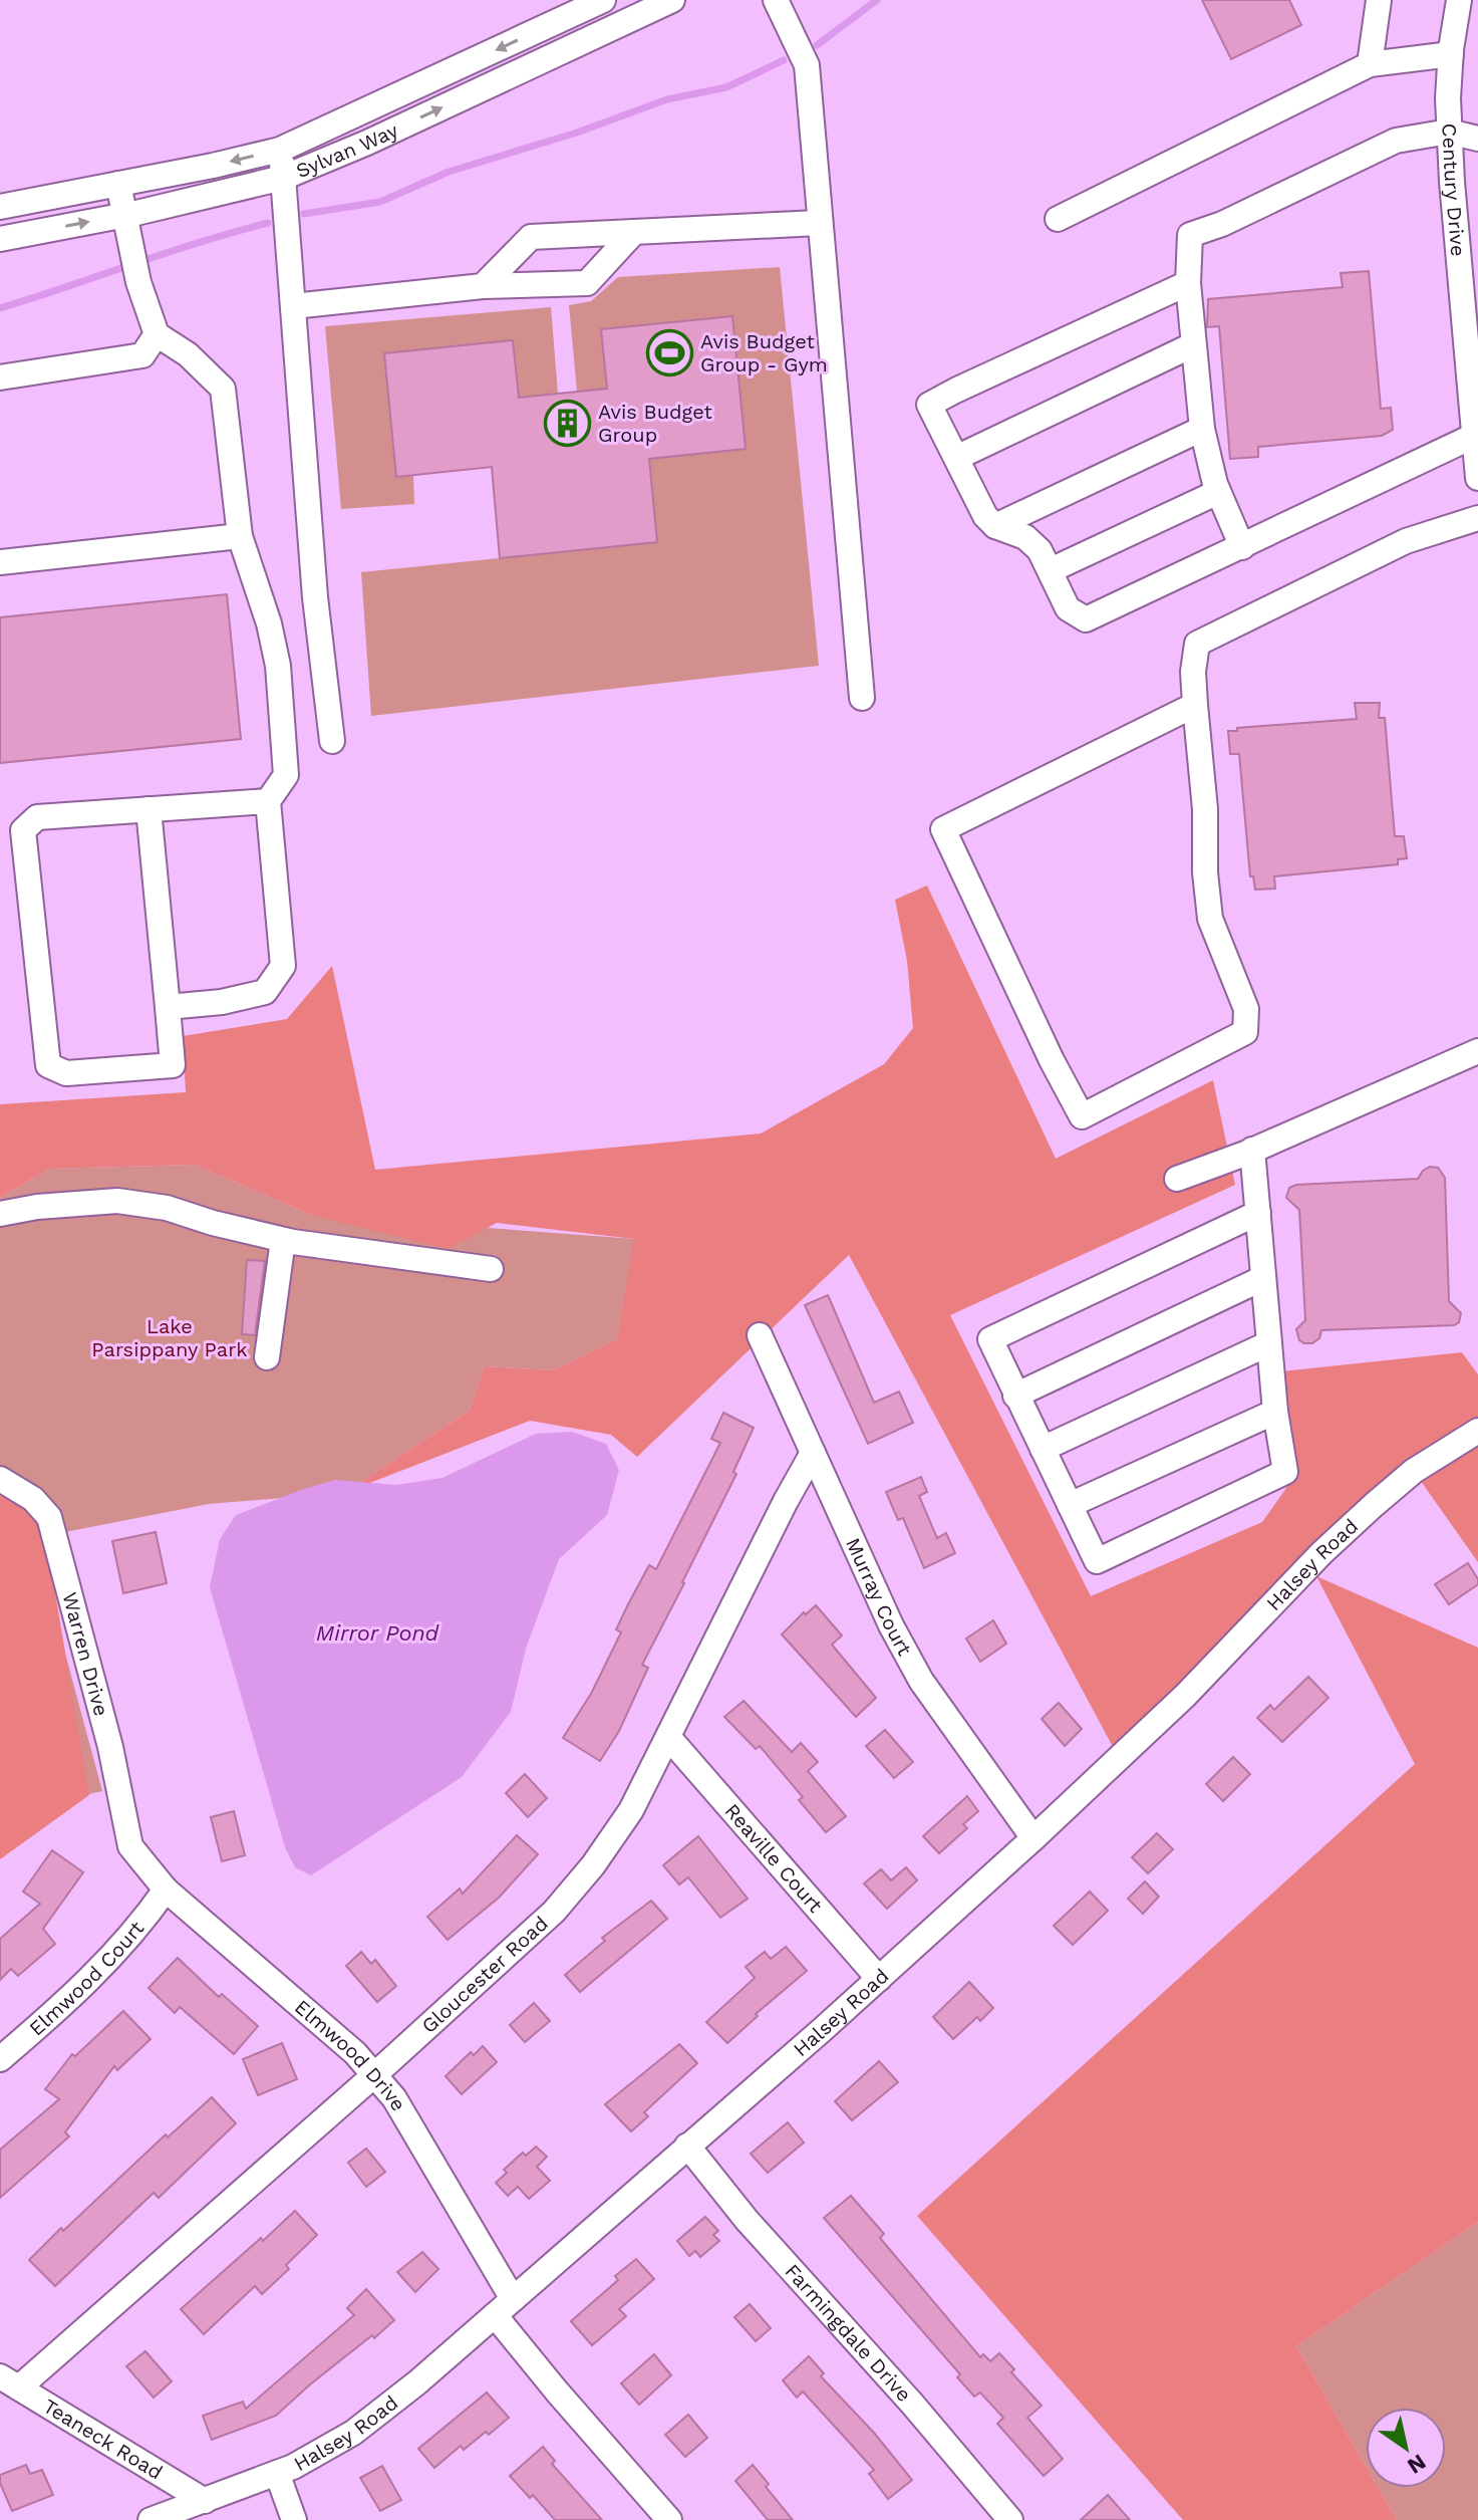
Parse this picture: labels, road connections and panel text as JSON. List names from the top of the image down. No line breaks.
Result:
{"streets":{"street":["Sylvan Way","Century Drive","Halsey Road","Murray Court","Warren Drive","Reaville Court","Gloucester Road","Elmwood Court","Elmwood Drive","Farmingdale Drive","Teaneck Road"]},"crossings":[["Halsey Road","Murray Court"],["Halsey Road","Reaville Court"],["Halsey Road","Elmwood Drive"],["Halsey Road","Farmingdale Drive"],["Halsey Road","Teaneck Road"],["Murray Court","Gloucester Road"],["Warren Drive","Elmwood Drive"],["Reaville Court","Gloucester Road"],["Gloucester Road","Elmwood Drive"],["Gloucester Road","Teaneck Road"],["Elmwood Court","Elmwood Drive"]],"water":["Mirror Pond"],"parks":["Lake Parsippany Park"],"places":{"sports":["Avis Budget Group - Gym"],"building":["Avis Budget Group"]},"north":"bottom right"}
